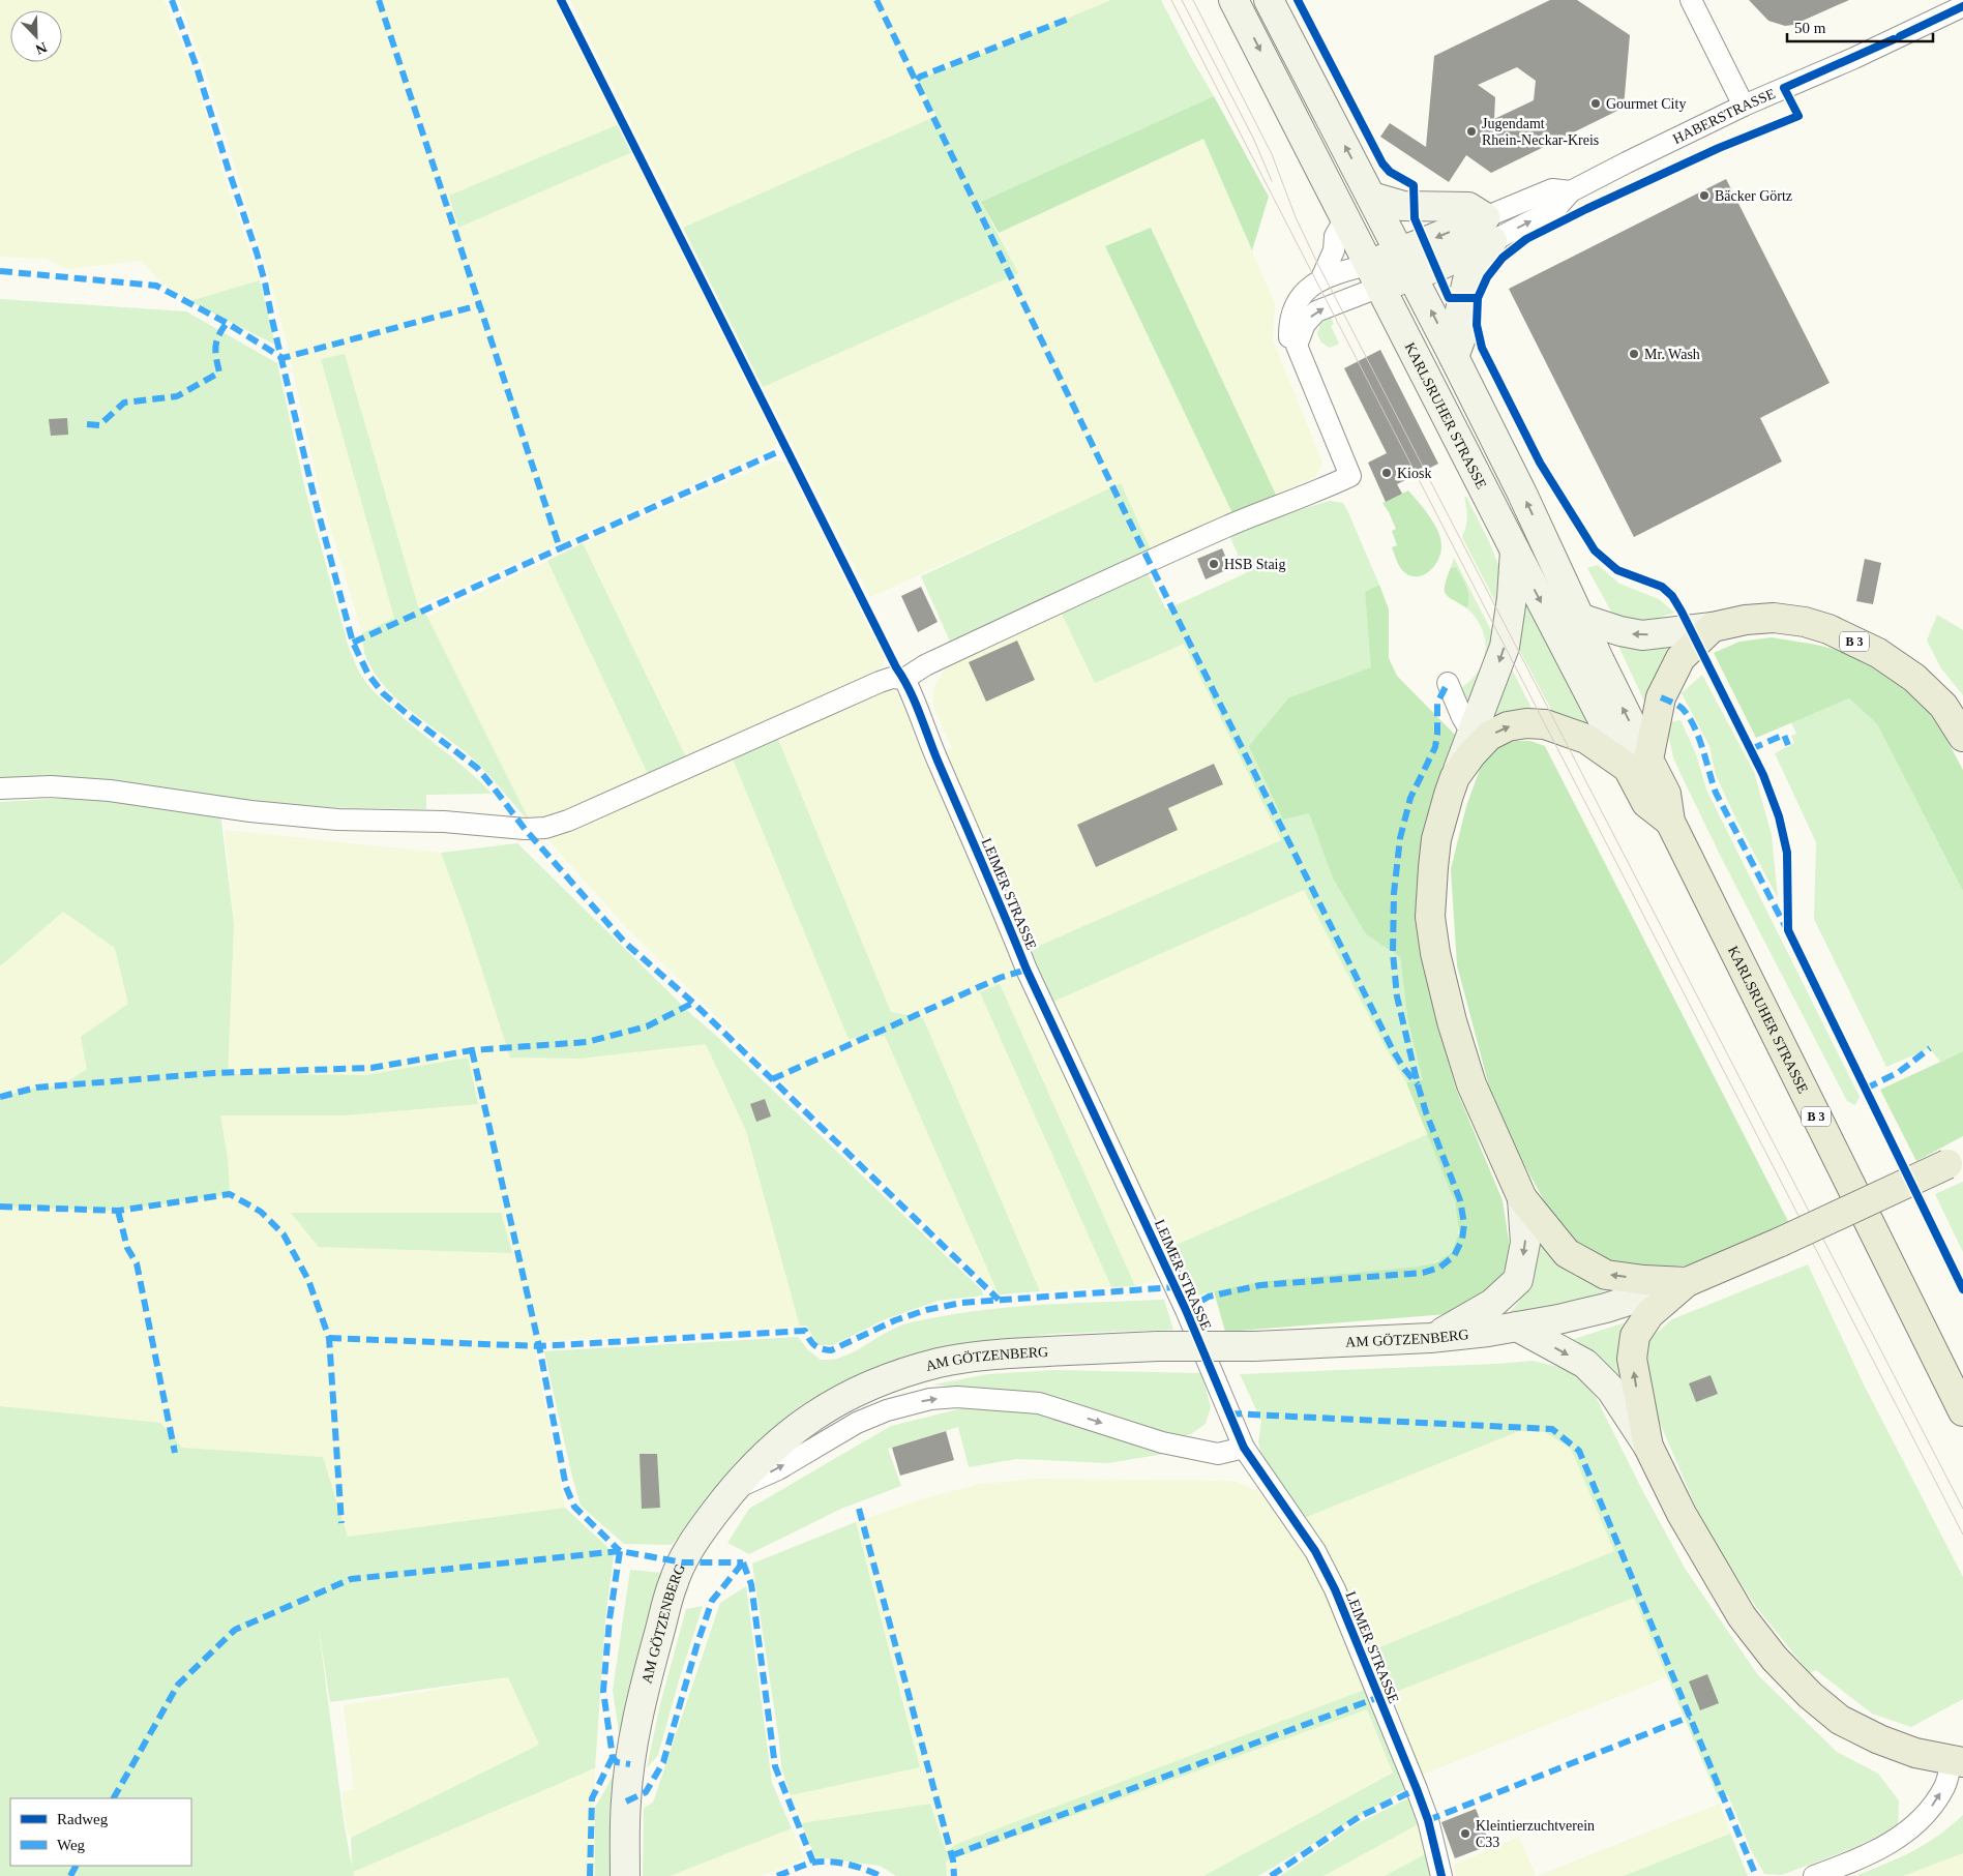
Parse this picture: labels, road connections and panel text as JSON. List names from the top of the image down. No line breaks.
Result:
{"streets":{"main road":["KARLSRUHER STRASSE","B 3","AM GÖTZENBERG"],"street":["HABERSTRASSE","LEIMER STRASSE"]},"crossings":[["KARLSRUHER STRASSE","B 3"]],"places":["Gourmet City","Jugendamt Rhein-Neckar-Kreis","Bäcker Görtz","Mr. Wash","Kiosk","HSB Staig","Kleintierzuchtverein C33"],"legend":["Radweg","Weg"],"scale_bar":"50 m","north":"bottom right"}
